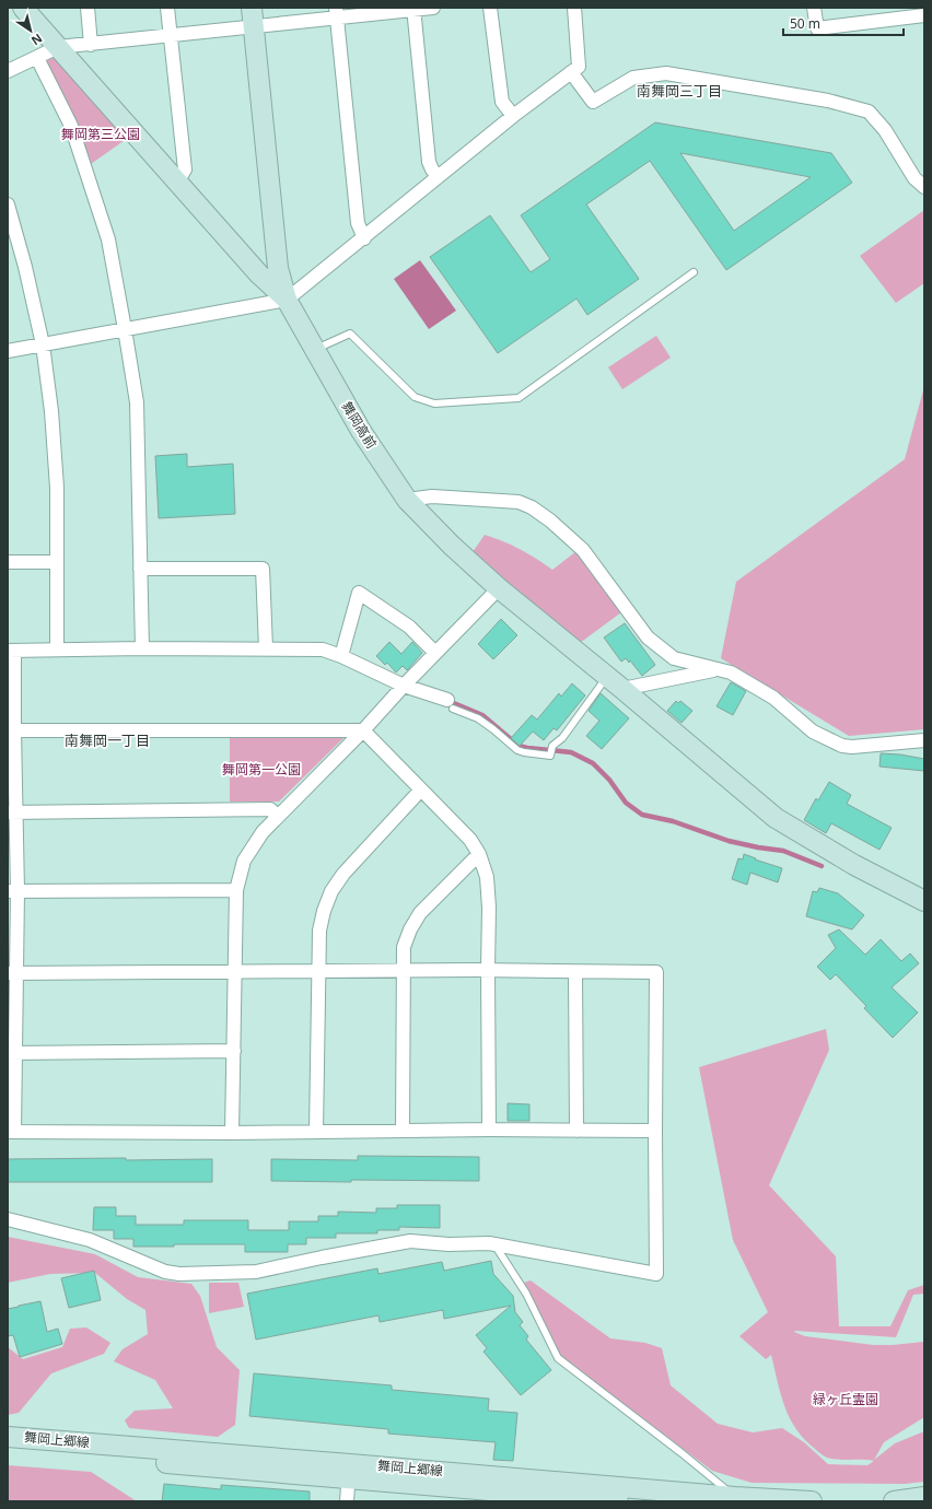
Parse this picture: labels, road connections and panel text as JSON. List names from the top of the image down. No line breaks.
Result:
{"streets":{"street":["舞岡高前","舞岡上郷線"]},"districts":["南舞岡三丁目","南舞岡一丁目"],"parks":["舞岡第三公園","舞岡第一公園","緑ヶ丘霊園"],"scale_bar":"50 m","north":"bottom right"}
